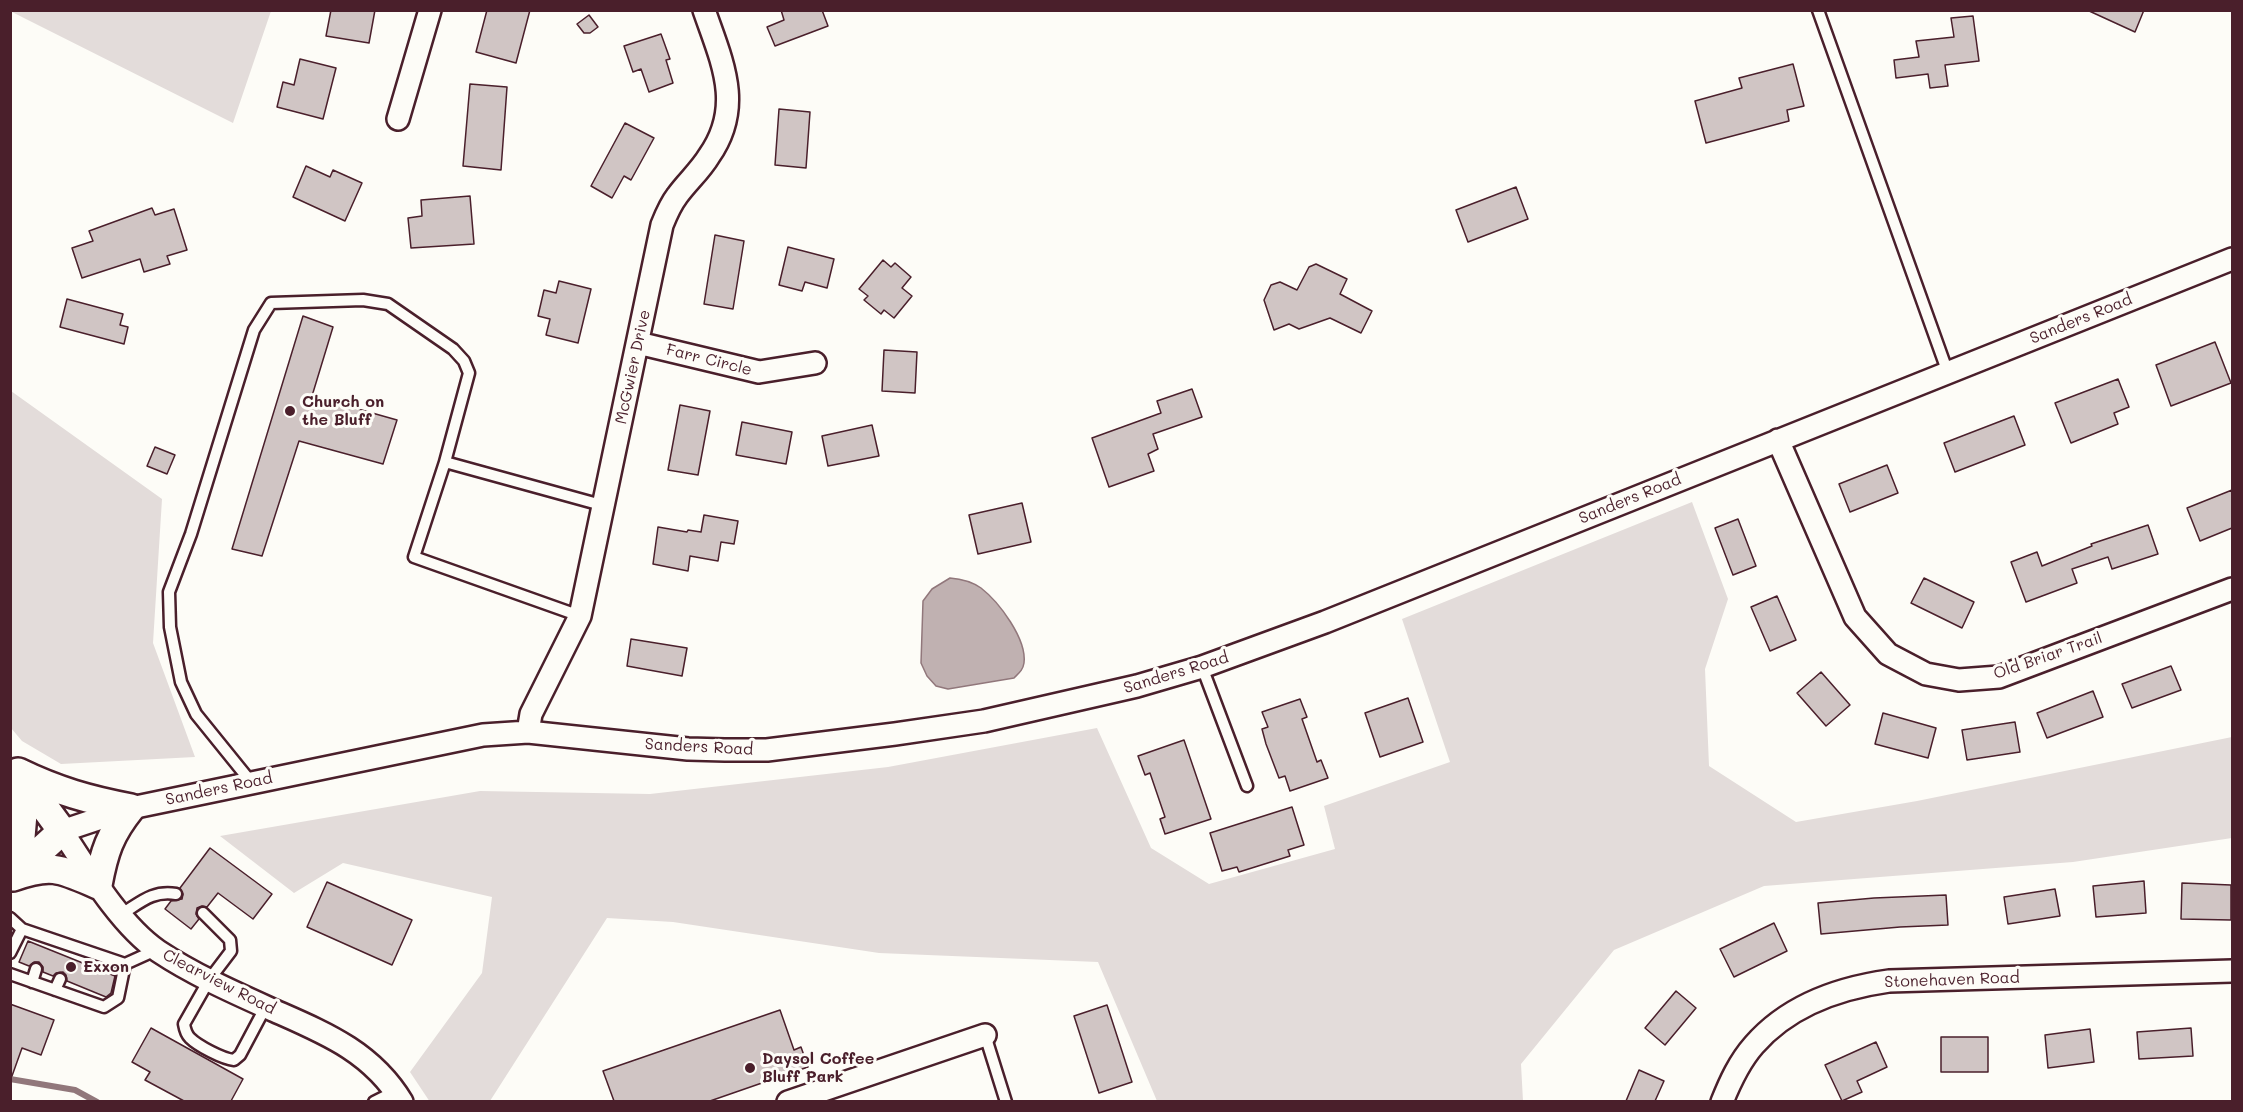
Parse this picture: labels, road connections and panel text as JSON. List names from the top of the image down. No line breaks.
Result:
{"streets":{"street":["Sanders Road","Farr Circle","McGwier Drive","Old Briar Trail","Stonehaven Road","Clearview Road"]},"crossings":[["Sanders Road","McGwier Drive"],["Sanders Road","Old Briar Trail"],["Sanders Road","Clearview Road"],["Farr Circle","McGwier Drive"]],"places":["Church on the Bluff","Exxon","Daysol Coffee Bluff Park"]}
